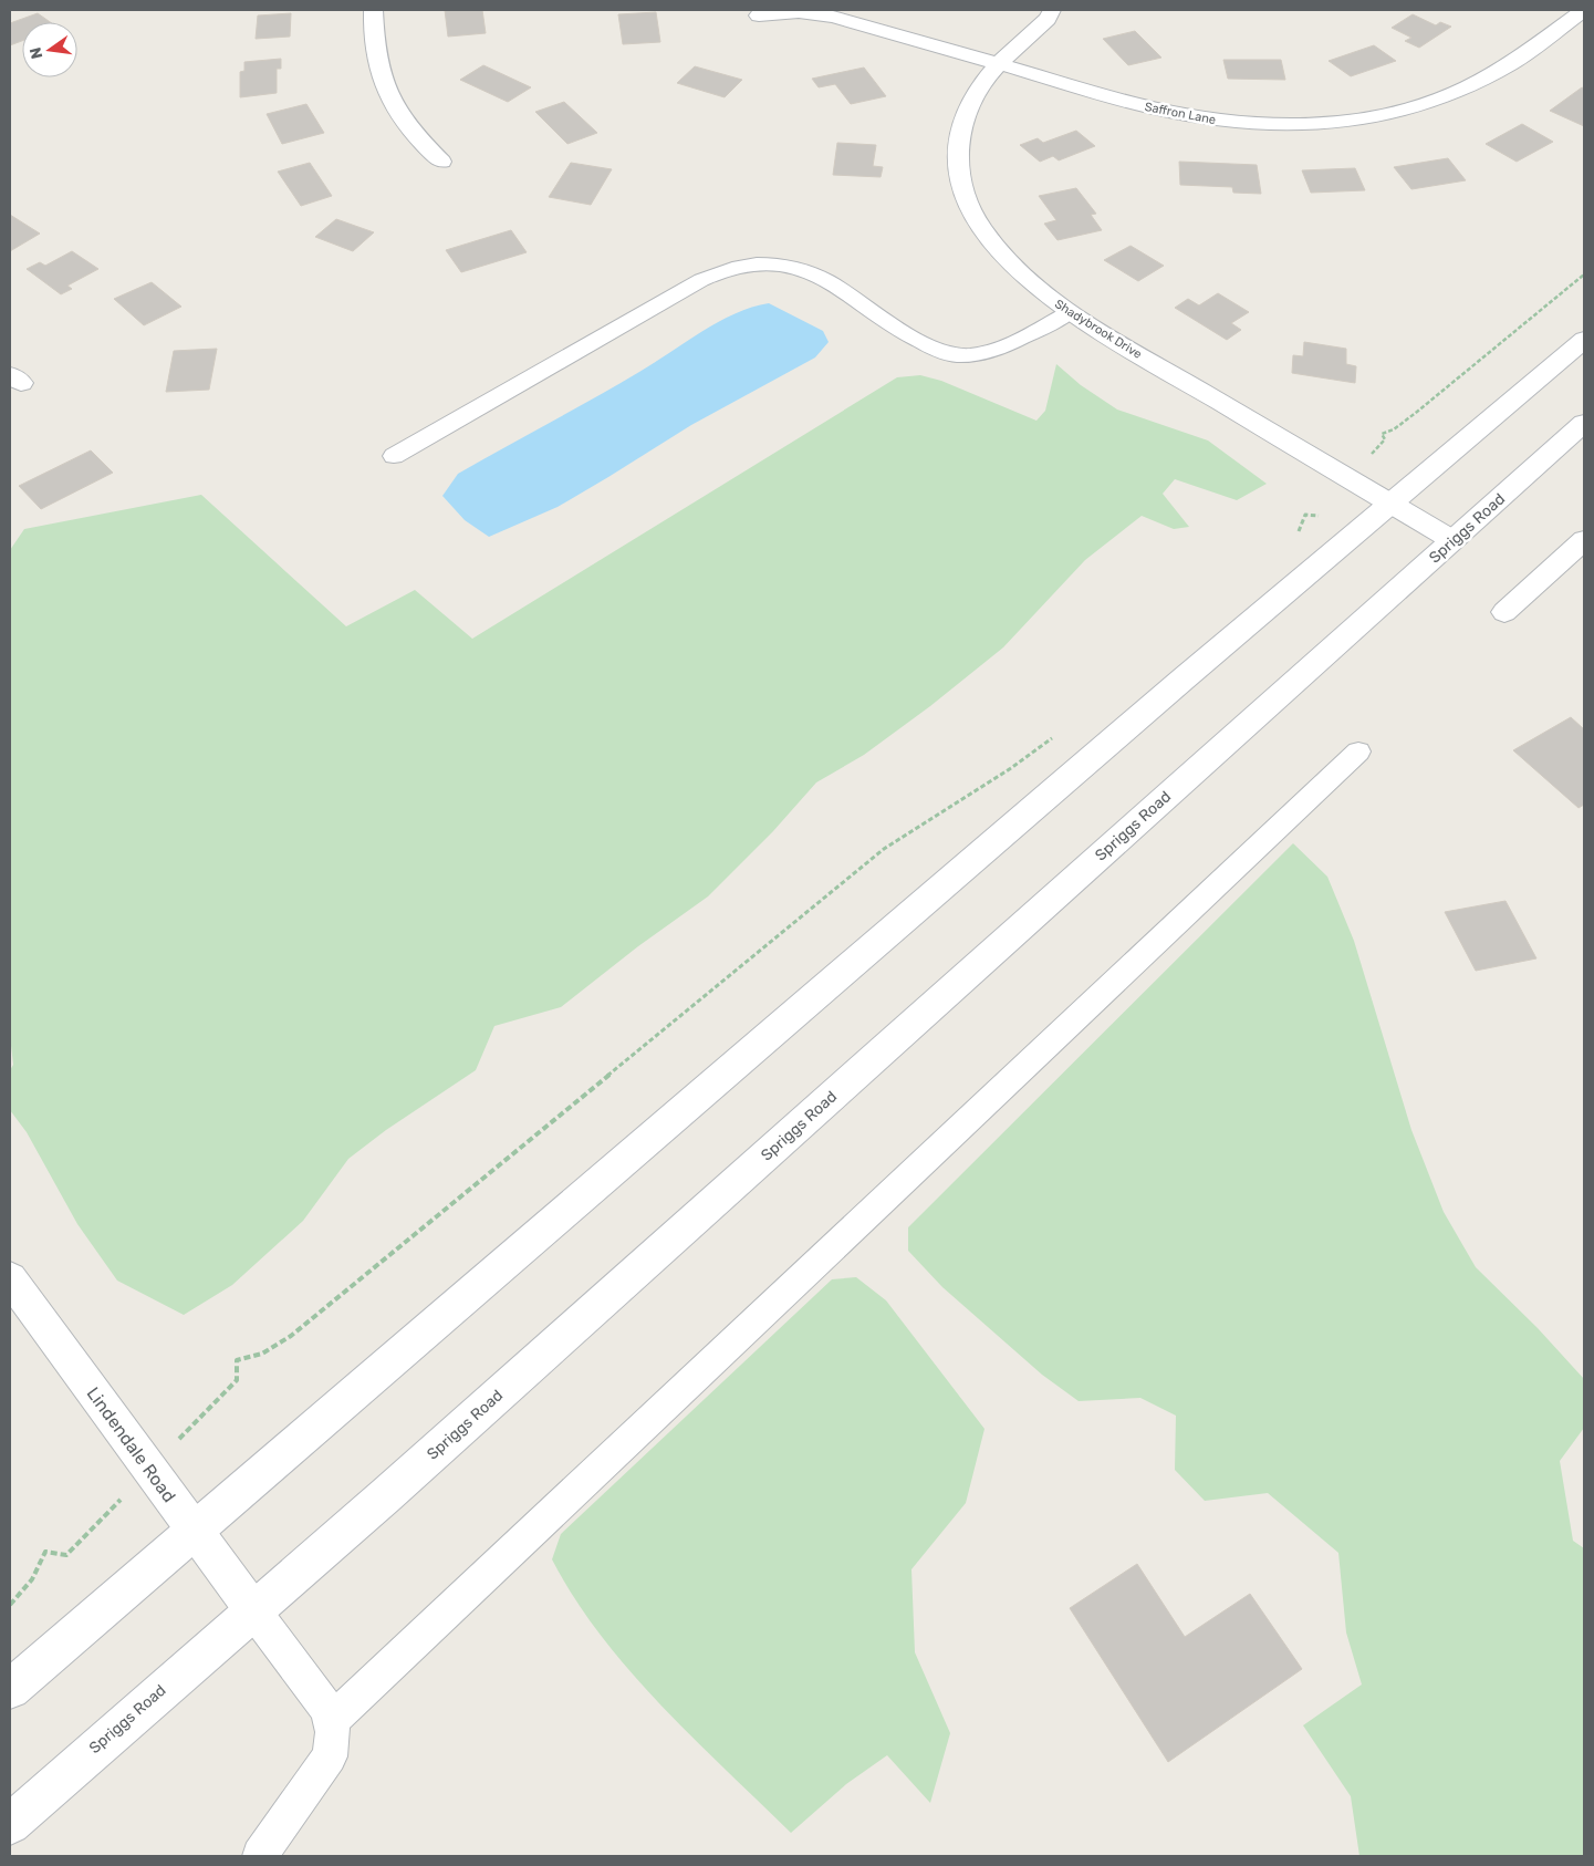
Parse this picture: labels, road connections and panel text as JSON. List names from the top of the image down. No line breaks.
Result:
{"streets":{"main road":["Saffron Lane","Shadybrook Drive","Spriggs Road","Lindendale Road"]},"crossings":[["Saffron Lane","Shadybrook Drive"],["Shadybrook Drive","Spriggs Road"],["Spriggs Road","Lindendale Road"]],"north":"left"}
